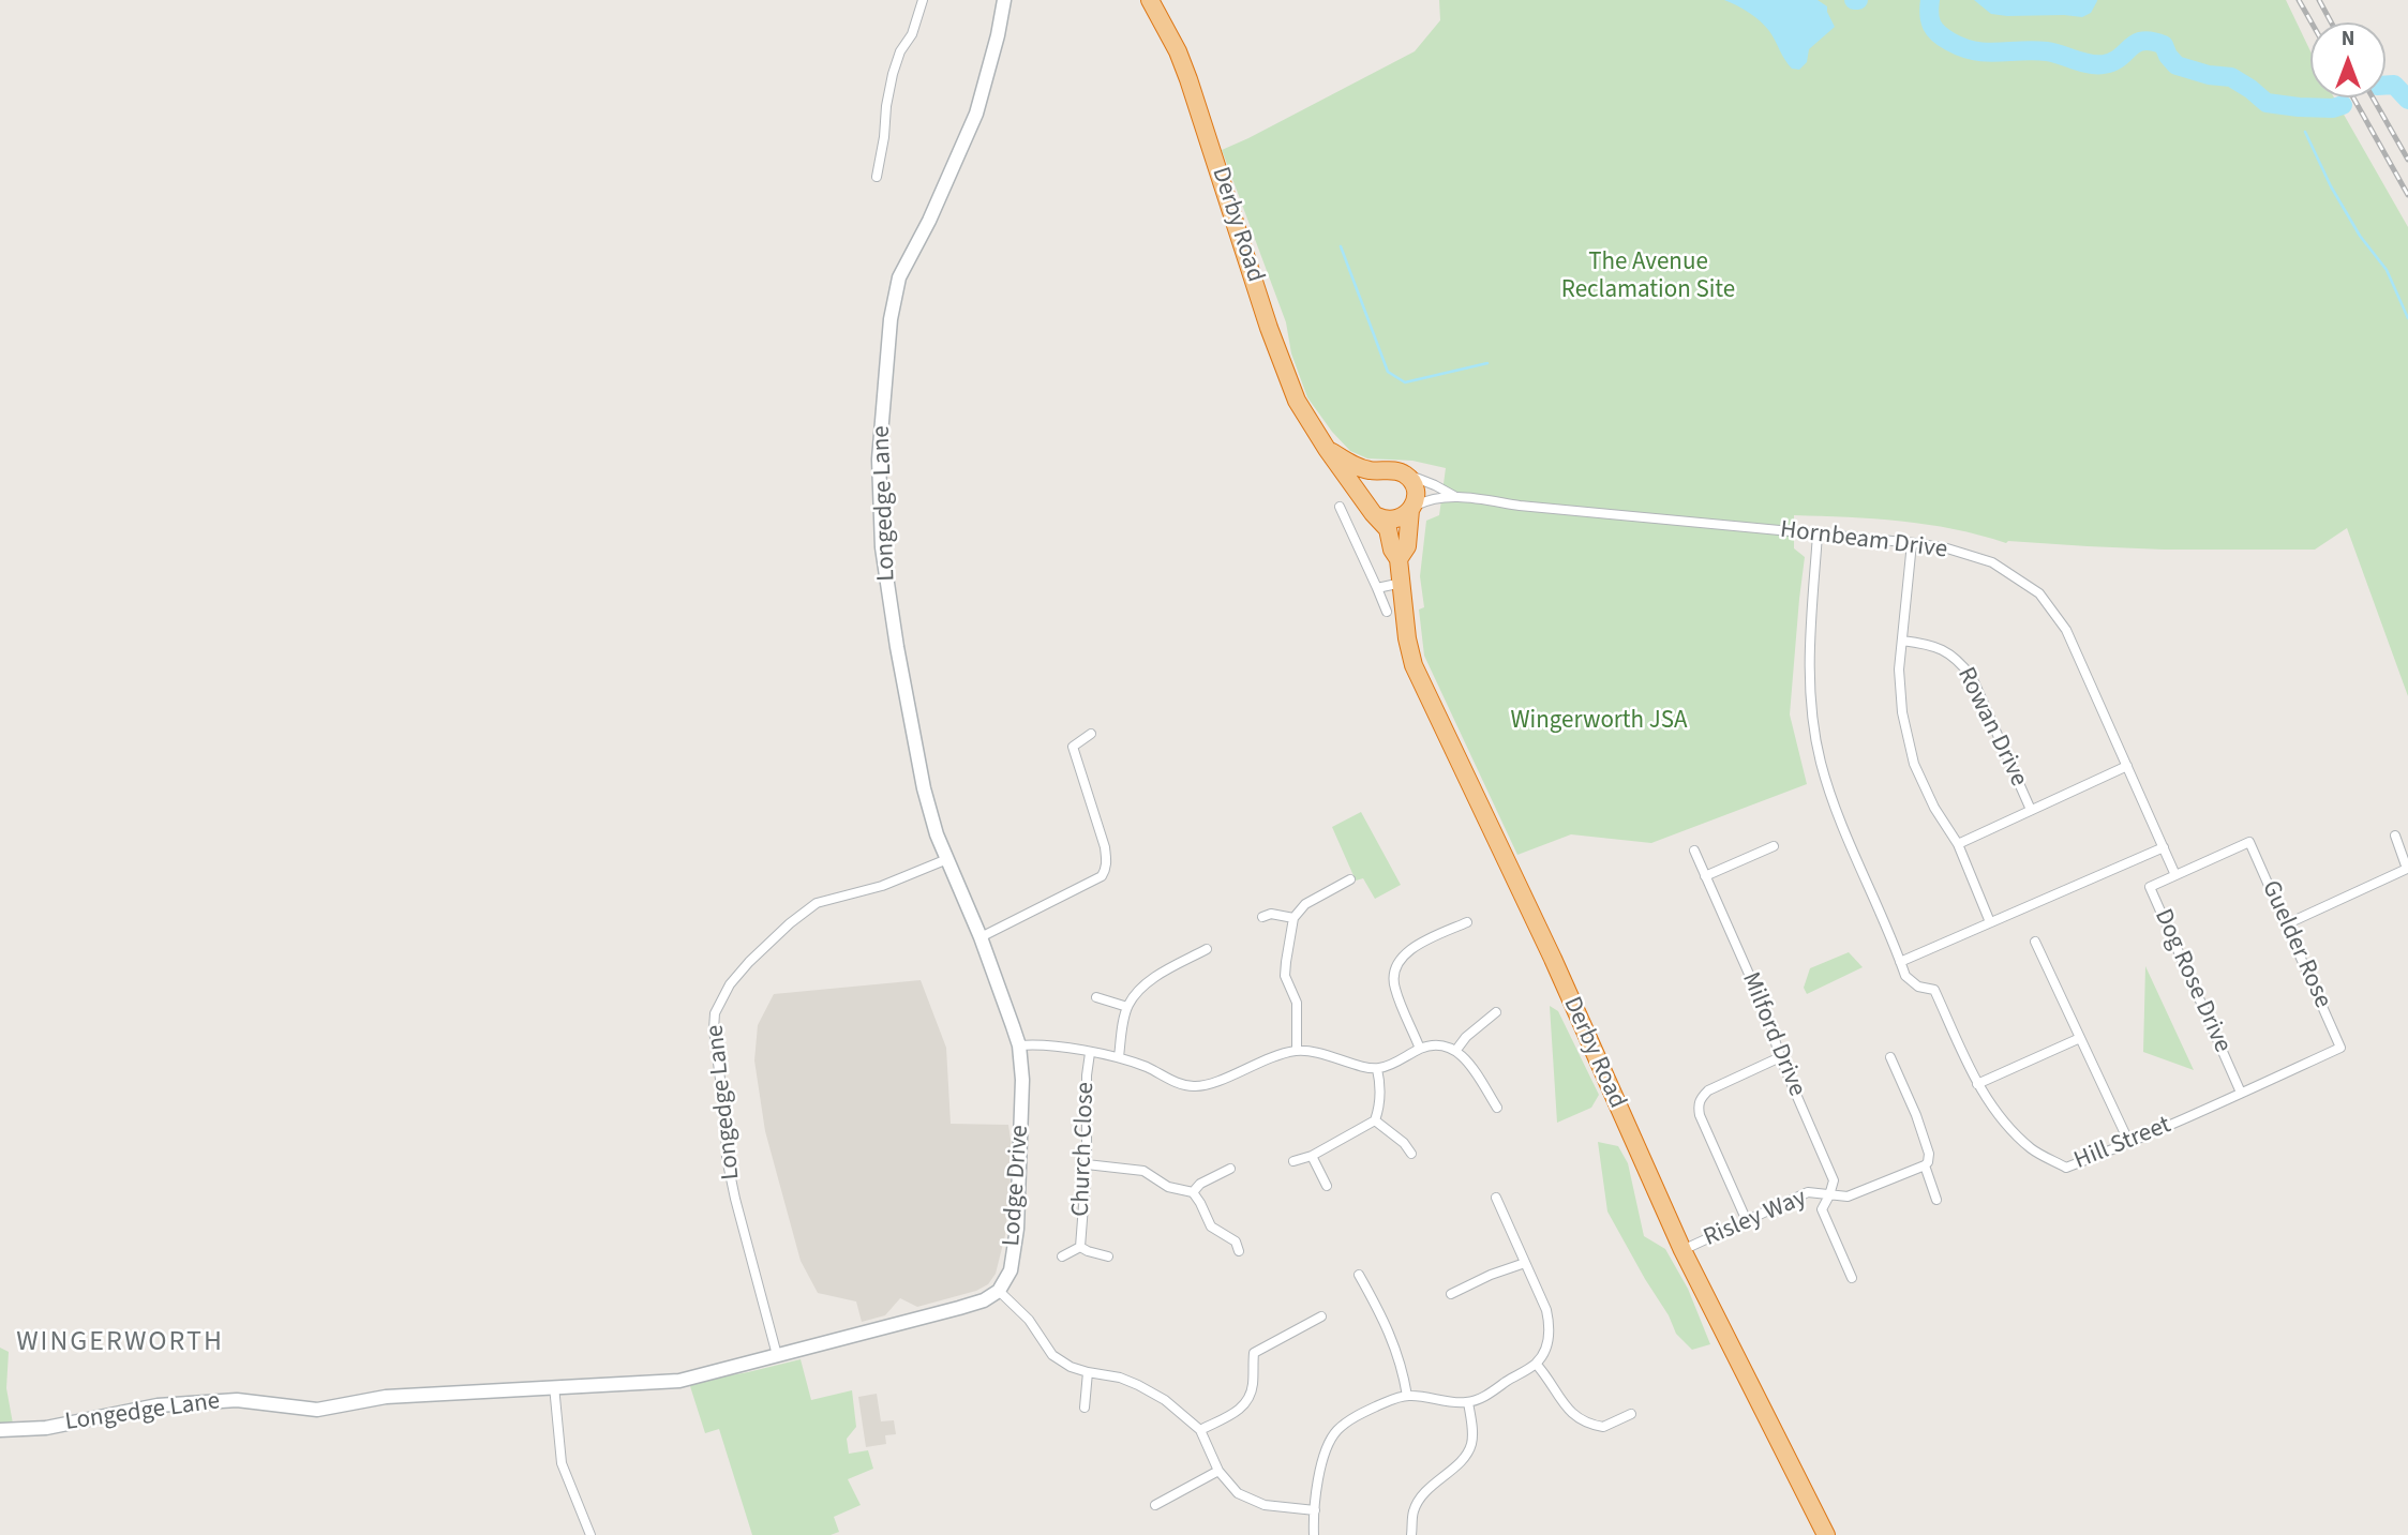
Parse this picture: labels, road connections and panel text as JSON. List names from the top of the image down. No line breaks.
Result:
{"streets":{"highway":["Derby Road"],"street":["Longedge Lane","Hornbeam Drive","Rowan Drive","Guelder Rose","Dog Rose Drive","Milford Drive","Hill Street","Church Close","Lodge Drive","Risley Way"]},"crossings":[["Derby Road","Hornbeam Drive"],["Derby Road","Risley Way"],["Longedge Lane","Lodge Drive"],["Hornbeam Drive","Dog Rose Drive"],["Hornbeam Drive","Hill Street"],["Guelder Rose","Dog Rose Drive"],["Guelder Rose","Hill Street"],["Dog Rose Drive","Hill Street"],["Milford Drive","Risley Way"]],"districts":["WINGERWORTH"],"parks":["The Avenue Reclamation Site","Wingerworth JSA"],"north":"top"}
